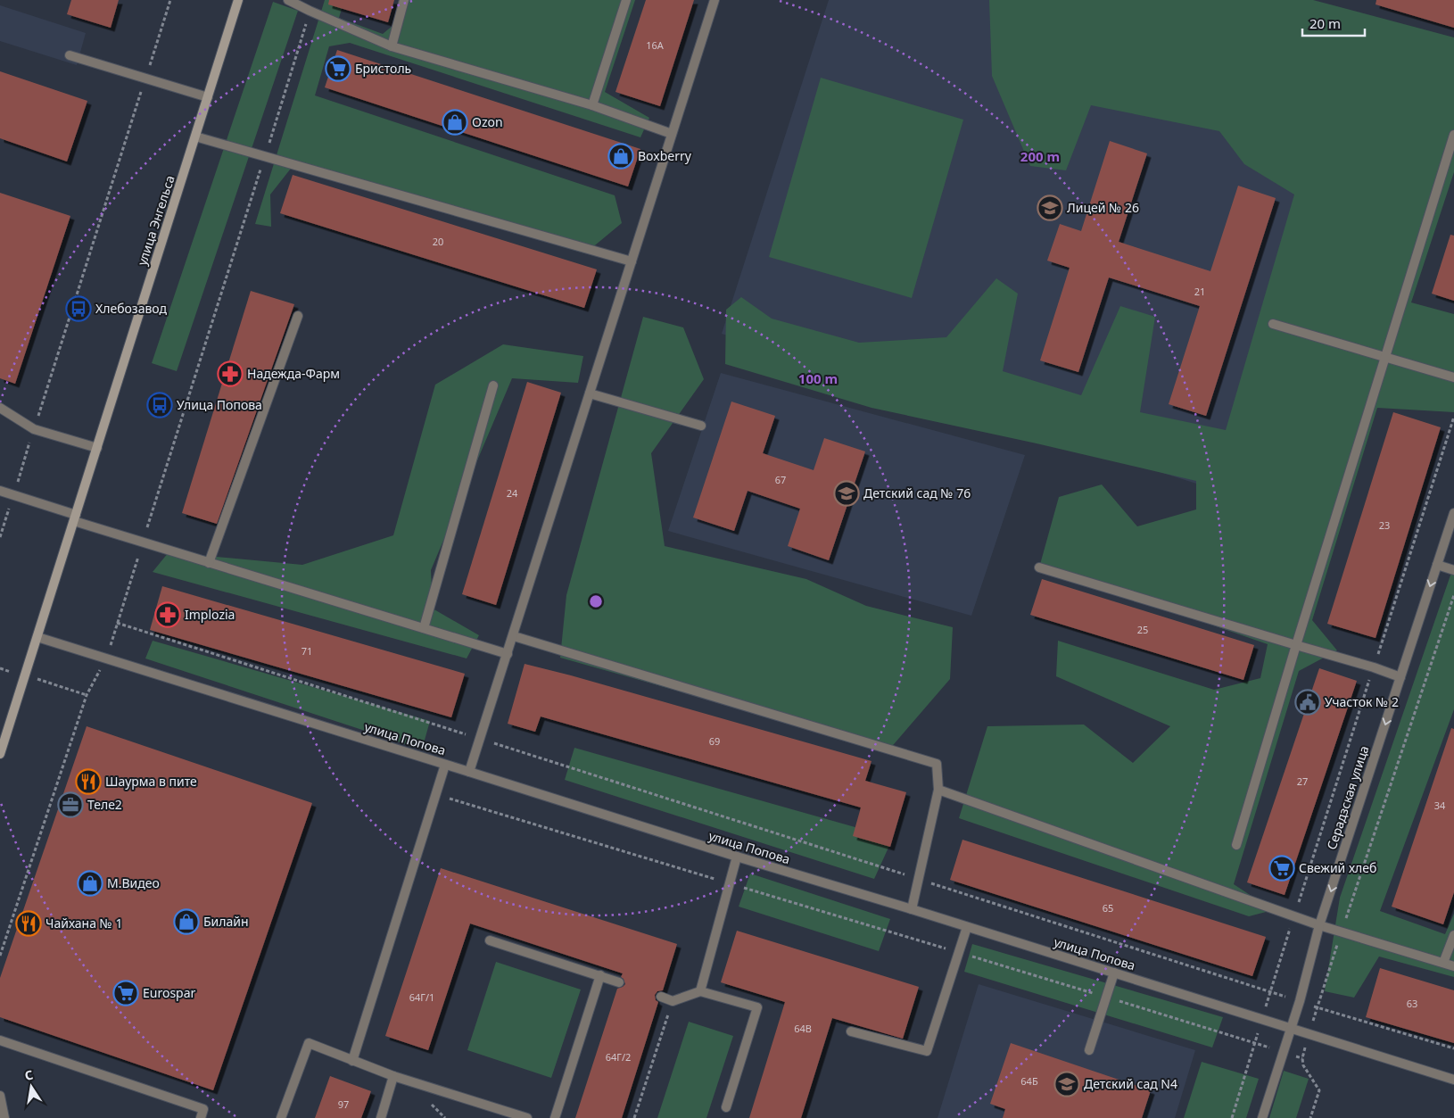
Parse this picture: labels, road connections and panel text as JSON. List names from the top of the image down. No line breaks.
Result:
{"streets":{"main road":["улица Энгельса"],"street":["улица Попова","Серадзская улица"]},"crossings":[["улица Энгельса","улица Попова"],["улица Попова","Серадзская улица"]],"one_way":["Серадзская улица"],"places":{"supermarket":["Бристоль","Свежий хлеб","Eurospar"],"shop":["Ozon","Boxberry","М.Видео","Билайн"],"school or university":["Лицей № 26","Детский сад № 76","Детский сад N4"],"bus stop":["Хлебозавод","Улица Попова"],"pharmacy":["Надежда-Фарм","Implozia"],"public building":["Участок № 2"],"restaurant":["Шаурма в пите","Чайхана № 1"],"office":["Теле2"]},"house_numbers":["16А","20","21","67","24","23","25","71","69","27","34","65","64Г/1","63","64В","64Г/2","64Б","97"],"scale_bar":"20 m","north":"top","rings":["200 m","100 m"]}
